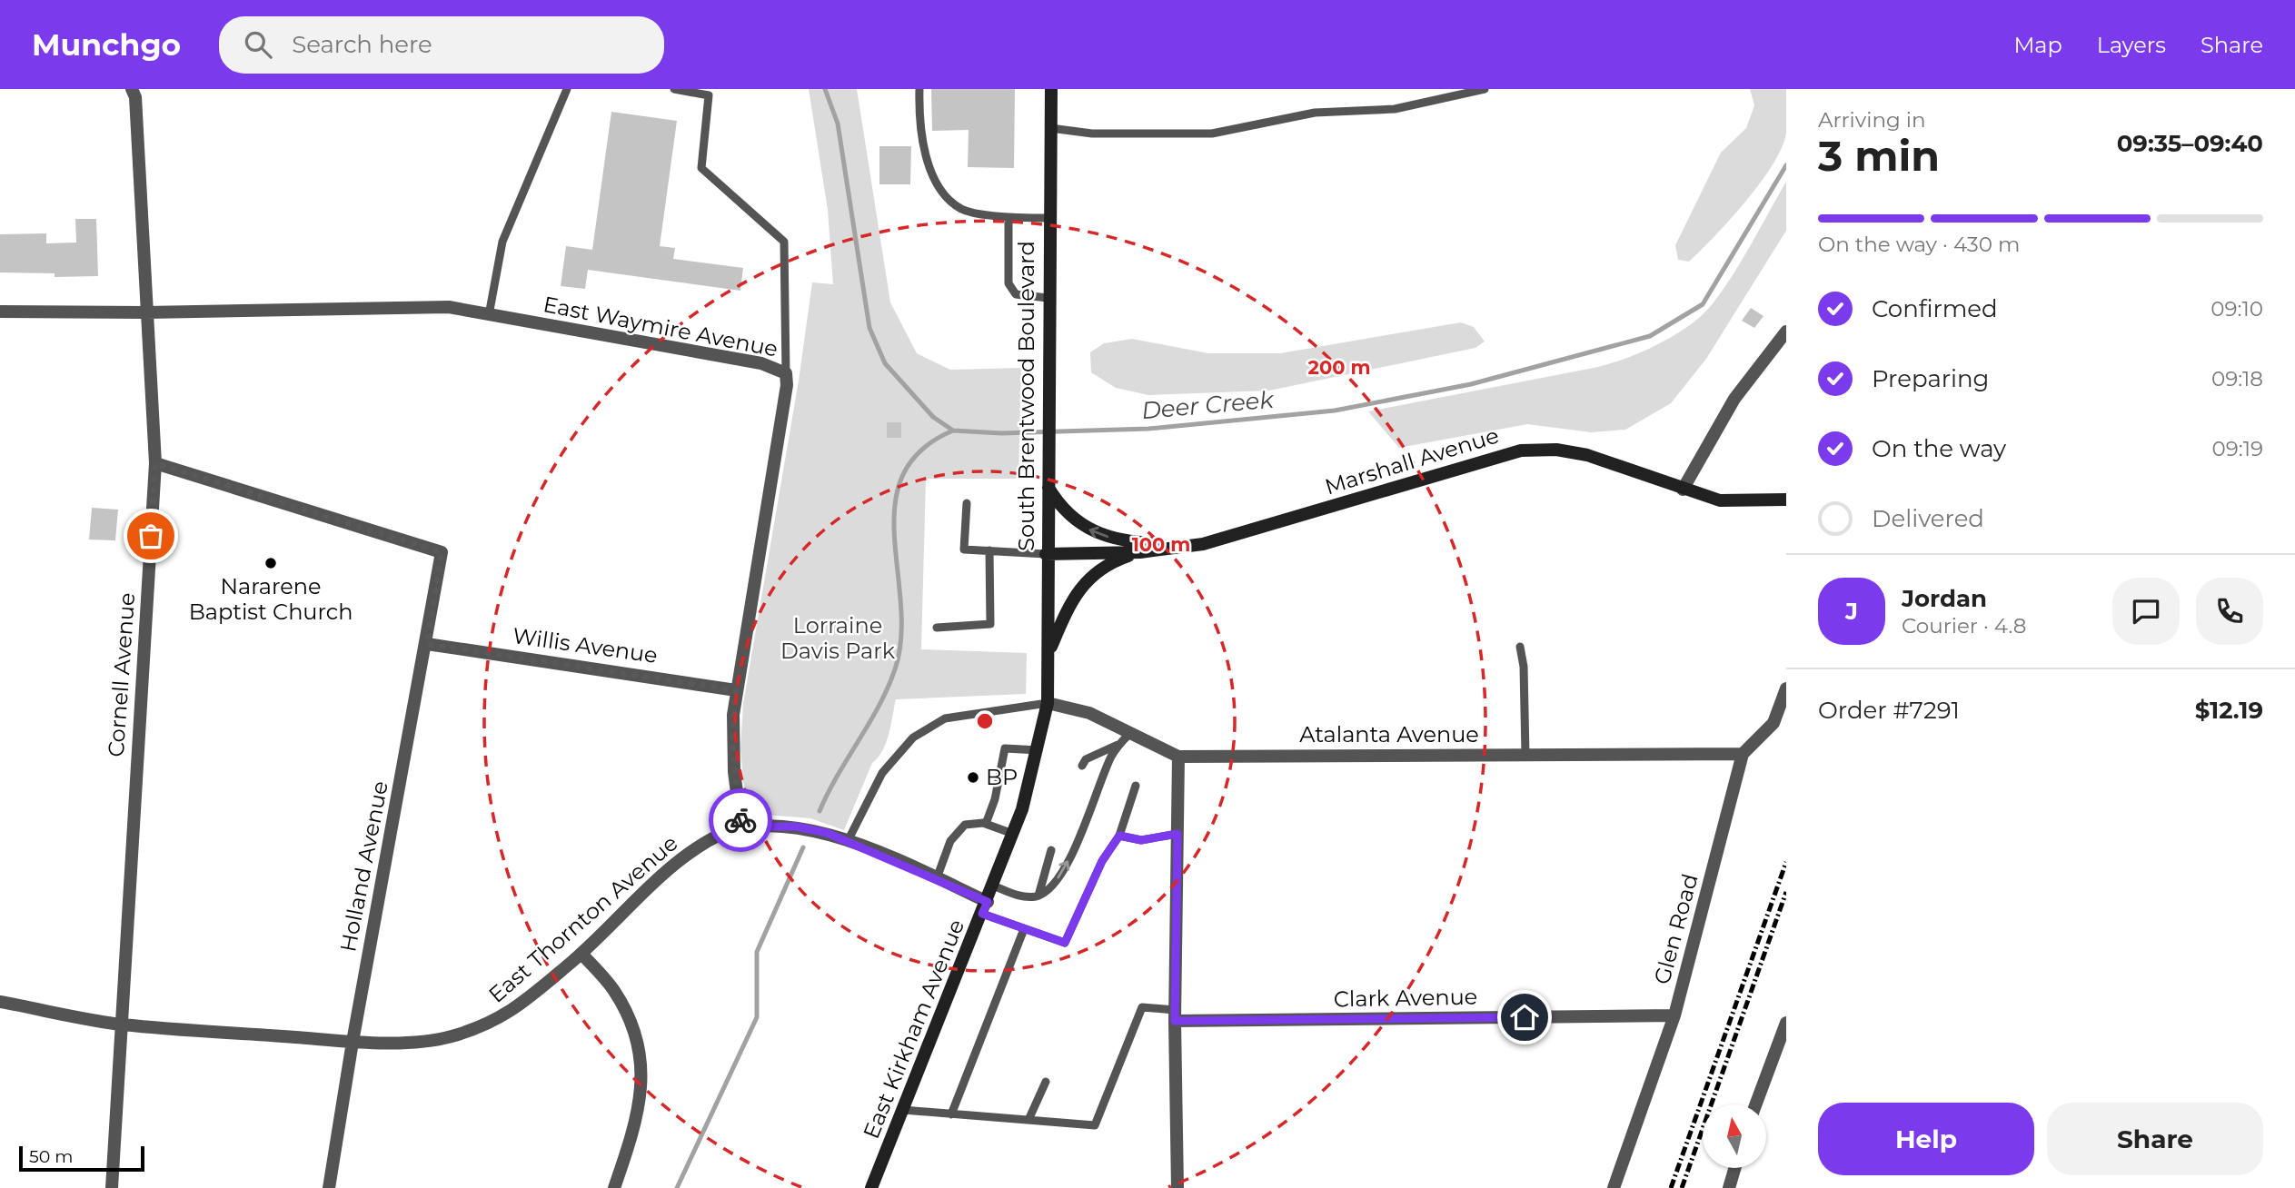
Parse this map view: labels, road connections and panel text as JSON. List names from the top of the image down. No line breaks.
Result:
{"streets":{"main road":["South Brentwood Boulevard","Marshall Avenue","East Kirkham Avenue"],"street":["East Waymire Avenue","Willis Avenue","Cornell Avenue","Atalanta Avenue","Holland Avenue","East Thornton Avenue","Glen Road","Clark Avenue"]},"crossings":[["East Waymire Avenue","Willis Avenue"],["East Waymire Avenue","Cornell Avenue"],["East Waymire Avenue","East Thornton Avenue"],["South Brentwood Boulevard","Marshall Avenue"],["South Brentwood Boulevard","Atalanta Avenue"],["South Brentwood Boulevard","East Kirkham Avenue"],["Willis Avenue","Holland Avenue"],["Cornell Avenue","Holland Avenue"],["Cornell Avenue","East Thornton Avenue"],["Atalanta Avenue","Glen Road"],["Atalanta Avenue","East Kirkham Avenue"],["Holland Avenue","East Thornton Avenue"],["East Thornton Avenue","East Kirkham Avenue"],["Glen Road","Clark Avenue"]],"water":["Deer Creek"],"parks":["Lorraine Davis Park"],"places":["Nararene Baptist Church","BP"],"scale_bar":"50 m","north":"top","page":{"header":"Munchgo","search":"Search here","nav":["Map","Layers","Share"],"heading":["3 min","Arriving in","09:35–09:40"],"panel":["Jordan","Courier · 4.8","Order #7291","$12.19"],"bar":"On the way · 430 m","list":[["Confirmed","09:10"],["Preparing","09:18"],["On the way","09:19"],"Delivered"],"round":"J","buttons":["Help","Share"],"scale":"50 m"},"rings":["200 m","100 m"]}
